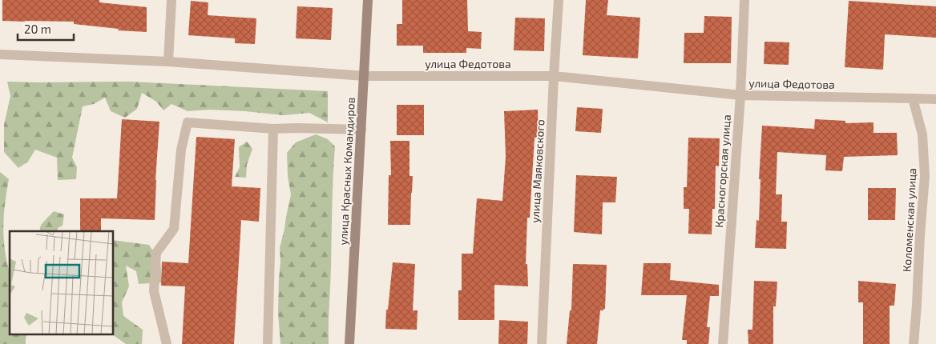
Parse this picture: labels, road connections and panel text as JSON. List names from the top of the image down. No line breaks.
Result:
{"streets":{"street":["улица Федотова","улица Красных Командиров","улица Маяковского","Красногорская улица","Коломенская улица"]},"crossings":[["улица Федотова","улица Красных Командиров"],["улица Федотова","улица Маяковского"],["улица Федотова","Красногорская улица"],["улица Федотова","Коломенская улица"]],"scale_bar":"20 m"}
